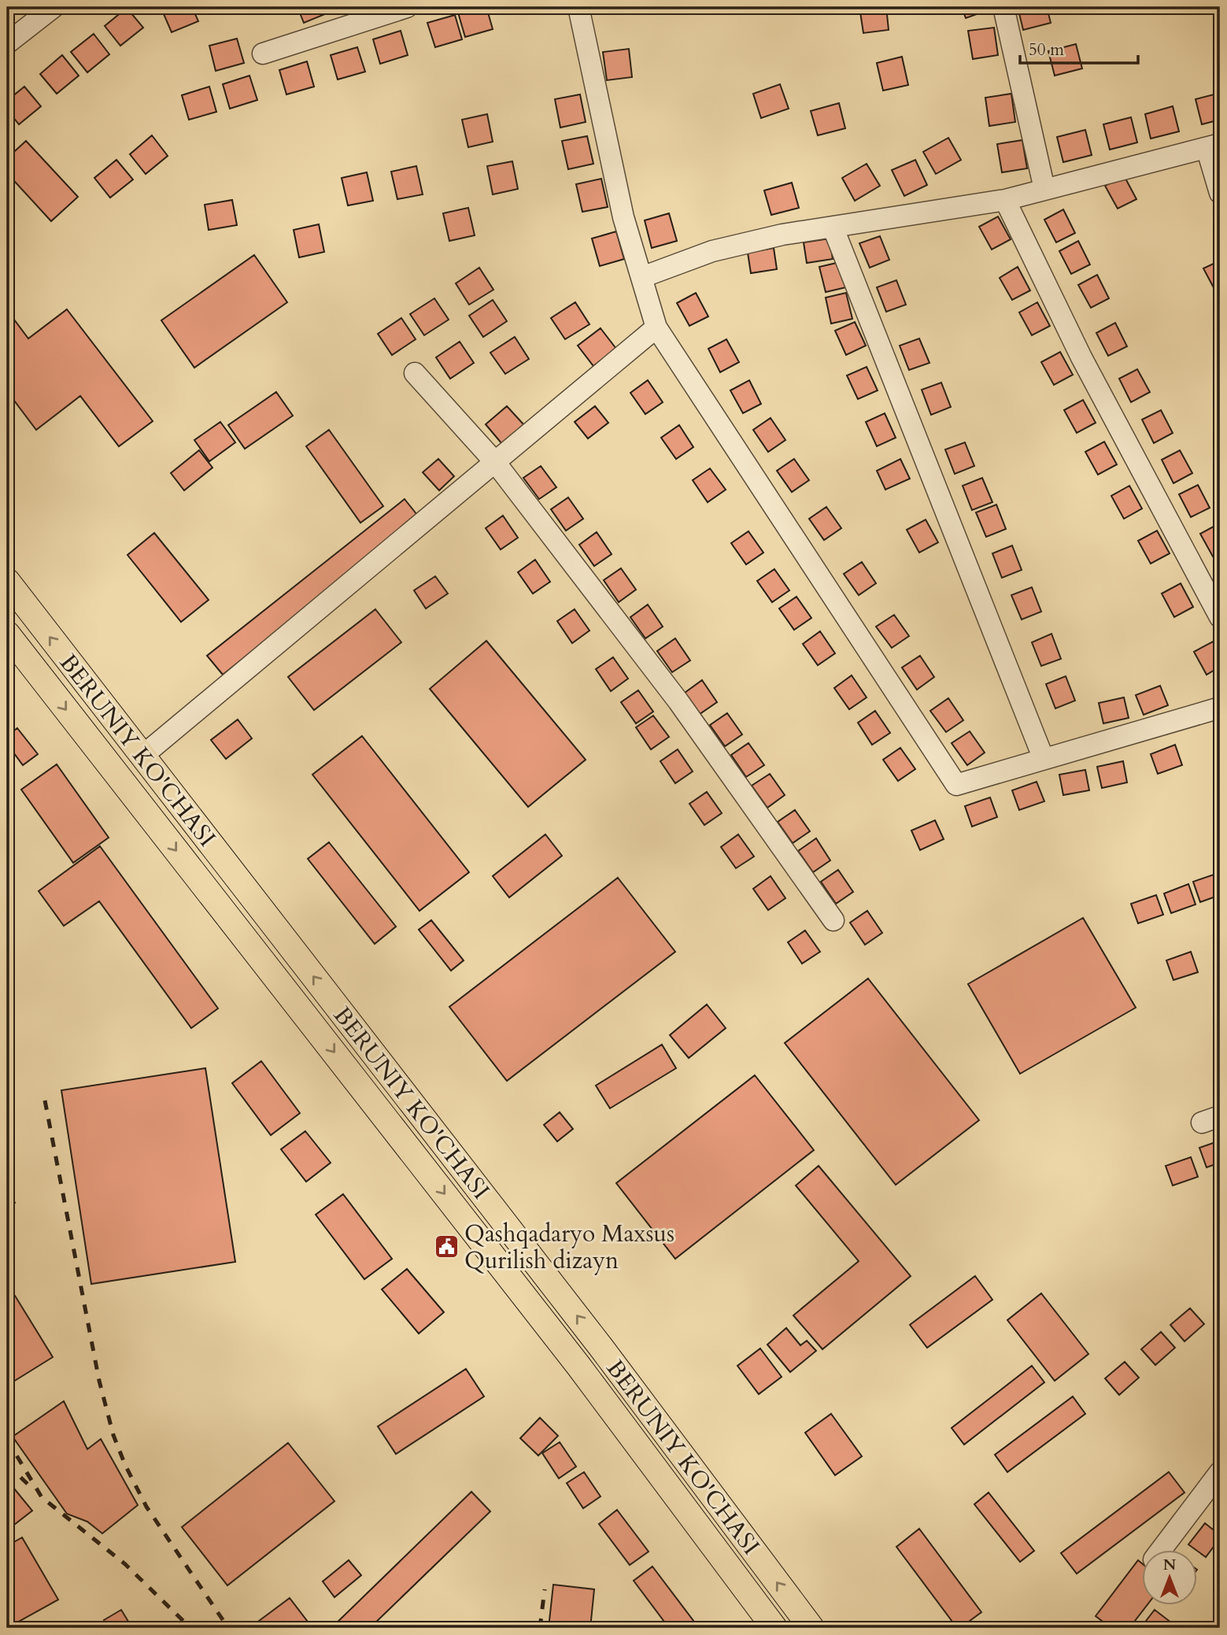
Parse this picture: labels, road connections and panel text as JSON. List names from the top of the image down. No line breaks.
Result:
{"streets":{"main road":["BERUNIY KO'CHASI"]},"places":{"public building":["Qashqadaryo Maxsus Qurilish dizayn"]},"scale_bar":"50 m","north":"top"}
